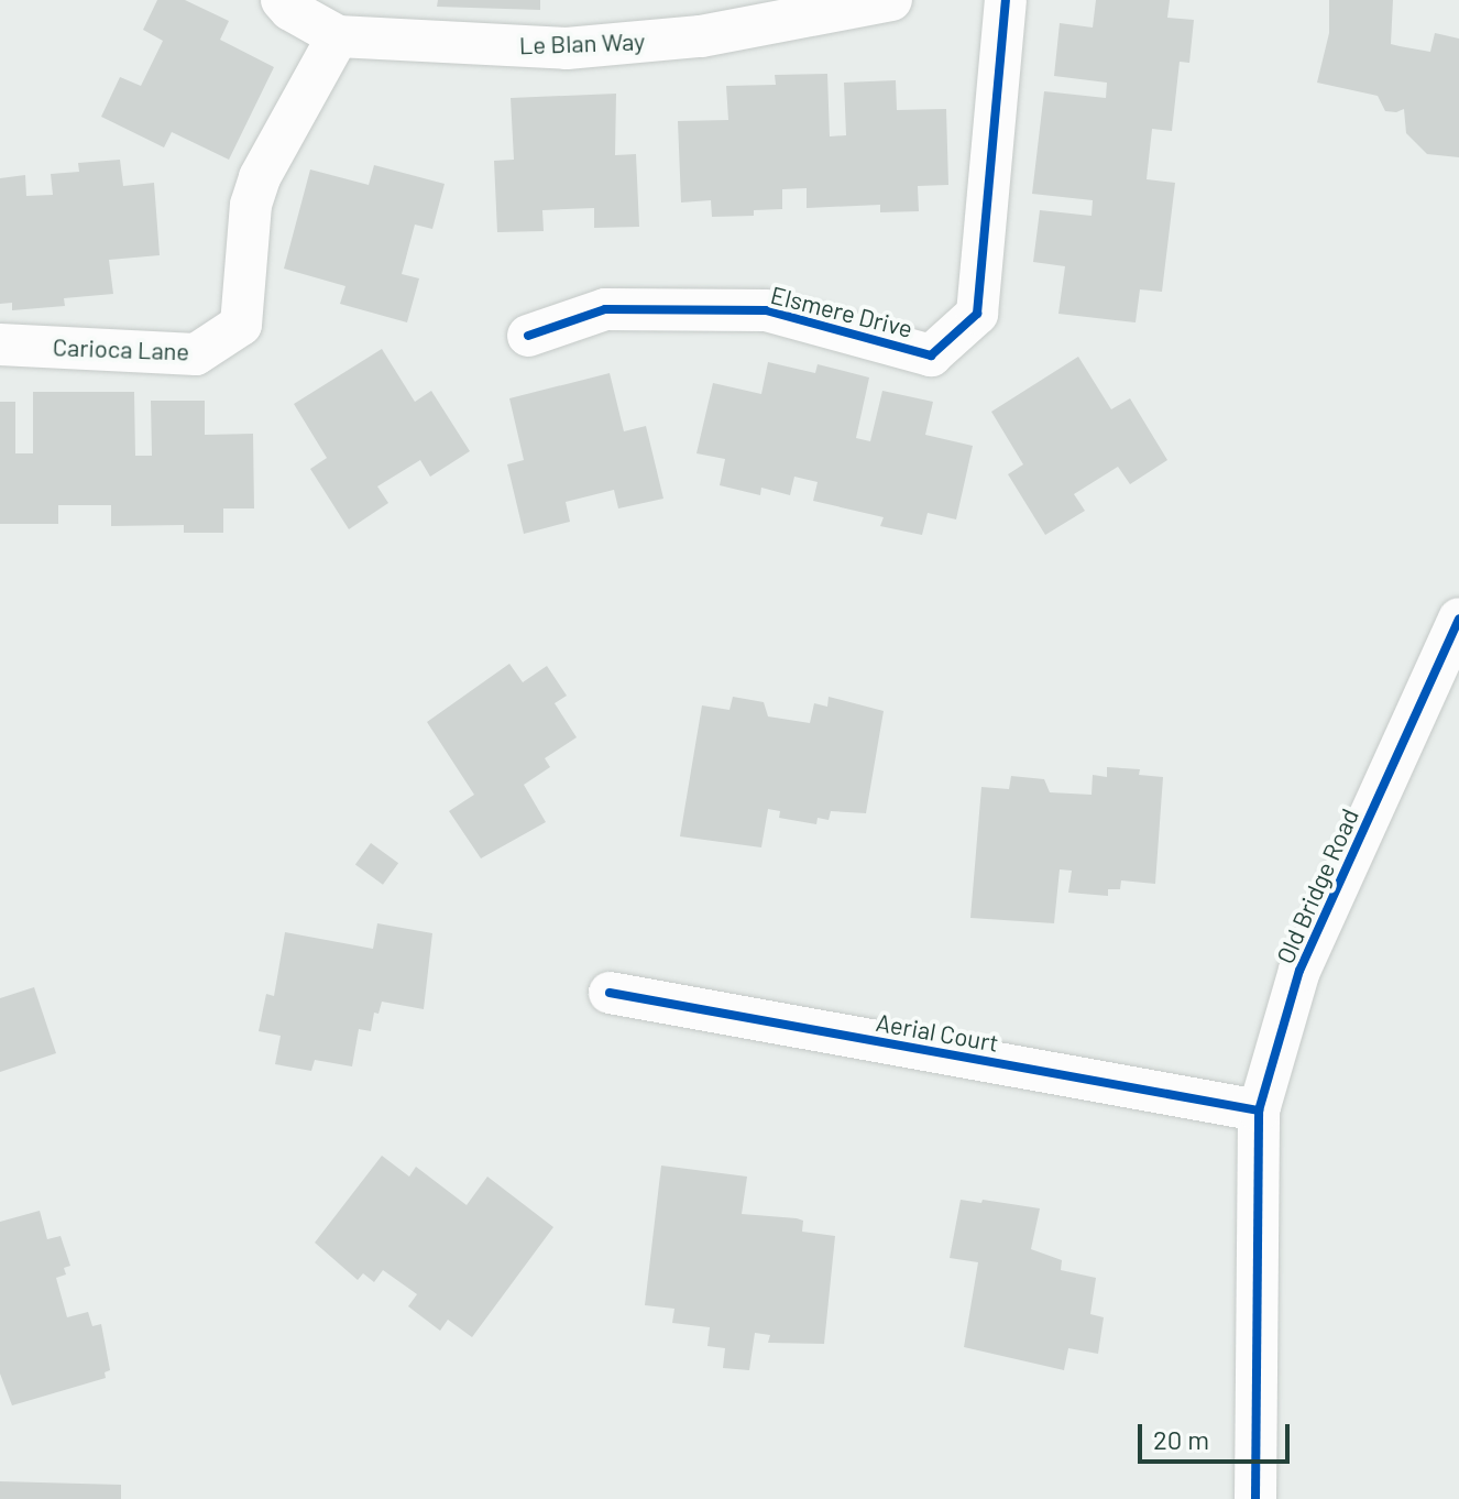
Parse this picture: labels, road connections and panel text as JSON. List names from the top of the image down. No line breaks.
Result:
{"streets":{"street":["Le Blan Way","Elsmere Drive","Carioca Lane","Old Bridge Road","Aerial Court"]},"crossings":[["Le Blan Way","Carioca Lane"],["Old Bridge Road","Aerial Court"]],"scale_bar":"20 m"}
